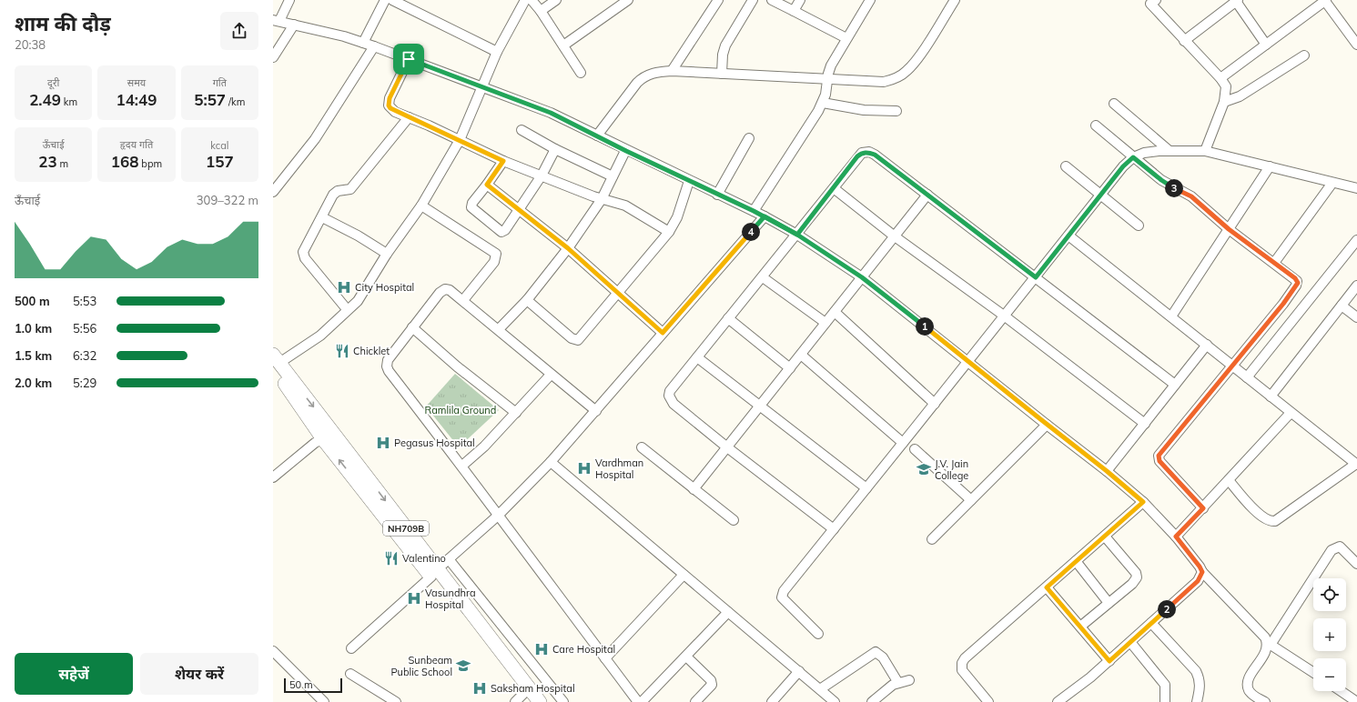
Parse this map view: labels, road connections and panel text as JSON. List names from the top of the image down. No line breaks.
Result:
{"streets":{"highway":["NH709B"]},"parks":["Ramlila Ground"],"places":{"hospital":["City Hospital","Pegasus Hospital","Vardhman Hospital","Vasundhra Hospital","Care Hospital","Saksham Hospital"],"restaurant":["Chicklet","Valentino"],"school or university":["J.V. Jain College","Sunbeam Public School"]},"scale_bar":"50 m","page":{"heading":["शाम की दौड़","20:38"],"stats":[["दूरी","2.49 km"],["समय","14:49"],["गति","5:57 /km"],["ऊँचाई","23 m"],["हृदय गति","168 bpm"],["kcal","157"]],"pins":["3","4","1","2"],"chart":["ऊँचाई","309–322 m"],"list":[{"name":"500 m","note":"5:53"},{"name":"1.0 km","note":"5:56"},{"name":"1.5 km","note":"6:32"},{"name":"2.0 km","note":"5:29"}],"map_buttons":["+","−"],"buttons":["सहेजें","शेयर करें"],"scale":"50 m"}}
